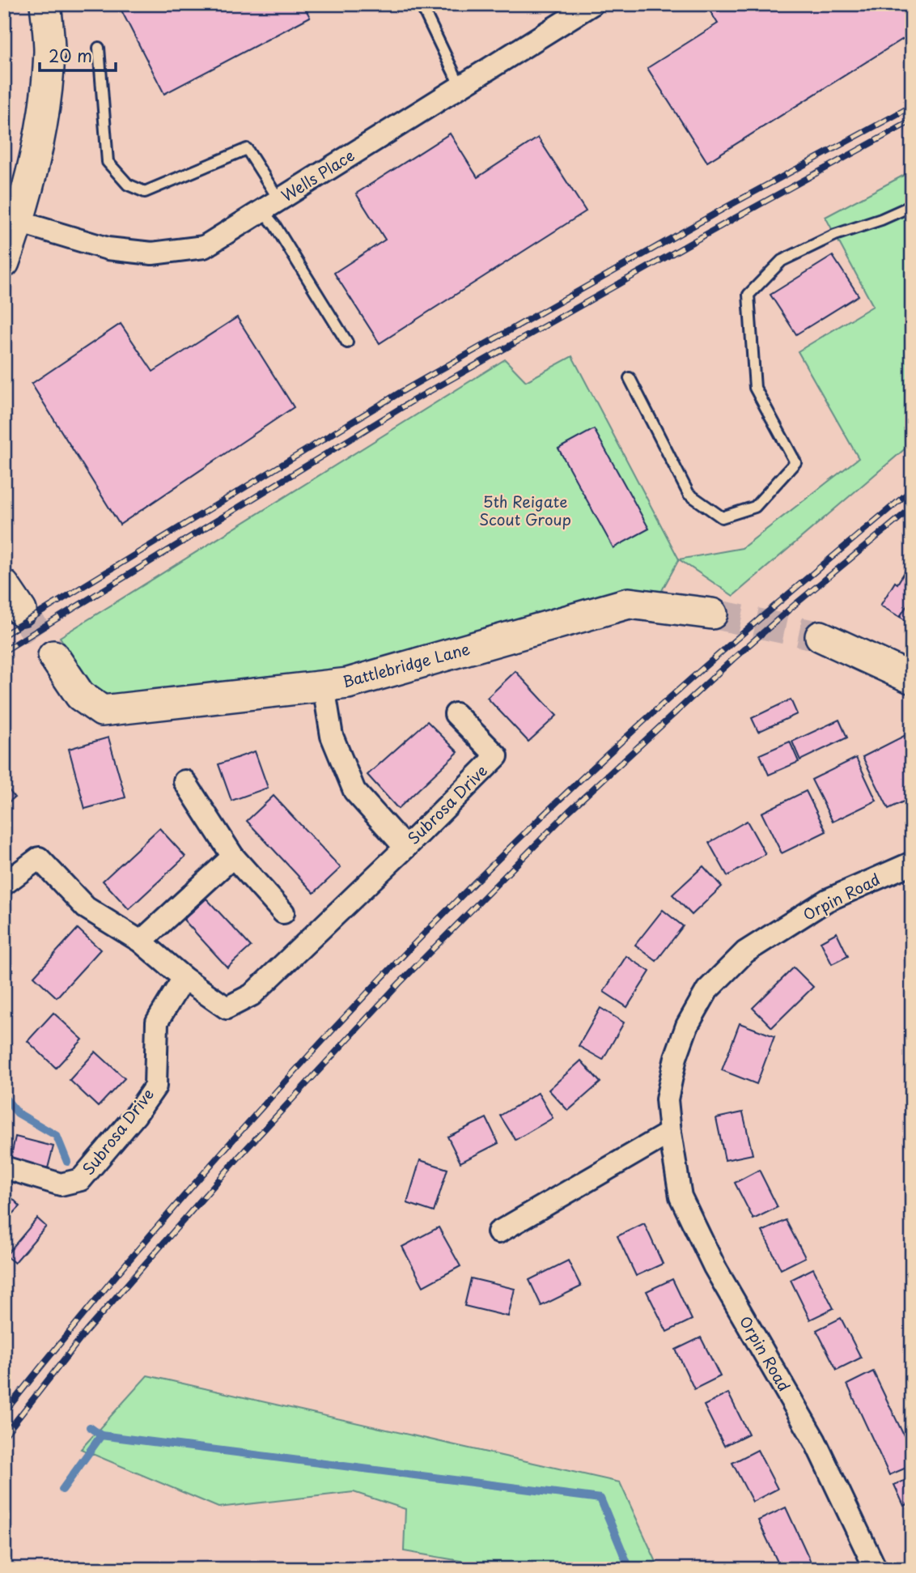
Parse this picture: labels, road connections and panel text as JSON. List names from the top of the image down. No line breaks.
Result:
{"streets":{"street":["Wells Place","Battlebridge Lane","Subrosa Drive","Orpin Road"]},"crossings":[["Battlebridge Lane","Subrosa Drive"]],"parks":["5th Reigate Scout Group"],"scale_bar":"20 m"}
